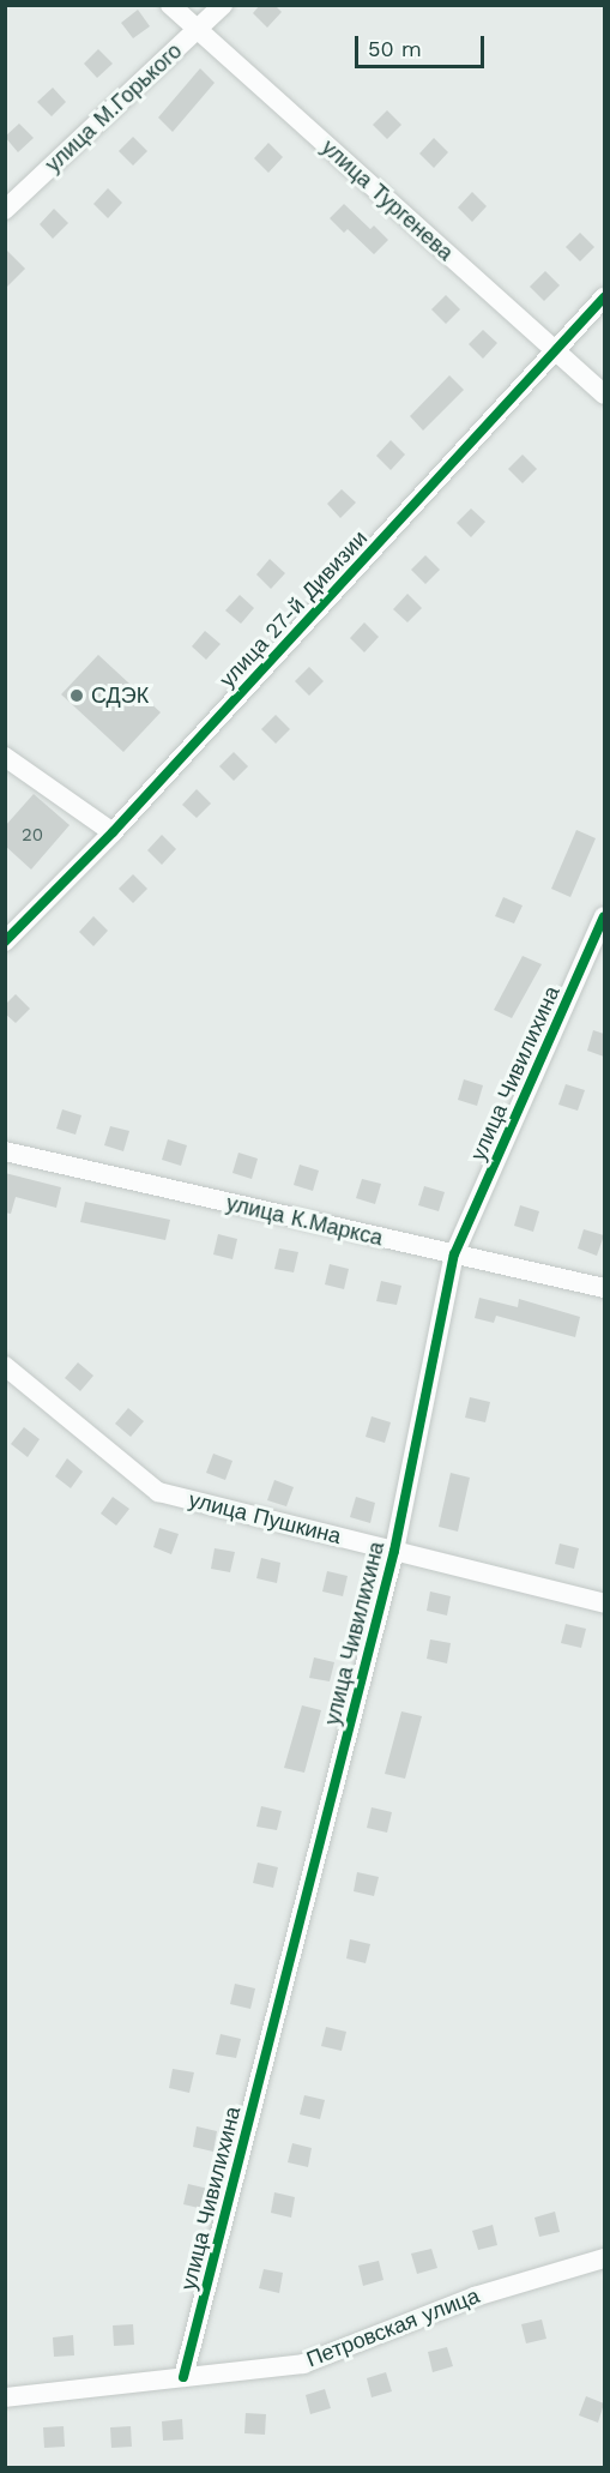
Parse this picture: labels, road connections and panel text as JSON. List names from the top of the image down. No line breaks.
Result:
{"streets":{"street":["улица М.Горького","улица Тургенева","улица 27-й Дивизии","улица Чивилихина","улица К.Маркса","улица Пушкина","Петровская улица"]},"crossings":[["улица М.Горького","улица Тургенева"],["улица Тургенева","улица 27-й Дивизии"],["улица Чивилихина","улица К.Маркса"],["улица Чивилихина","улица Пушкина"],["улица Чивилихина","Петровская улица"]],"places":["СДЭК"],"house_numbers":["20"],"scale_bar":"50 m"}
